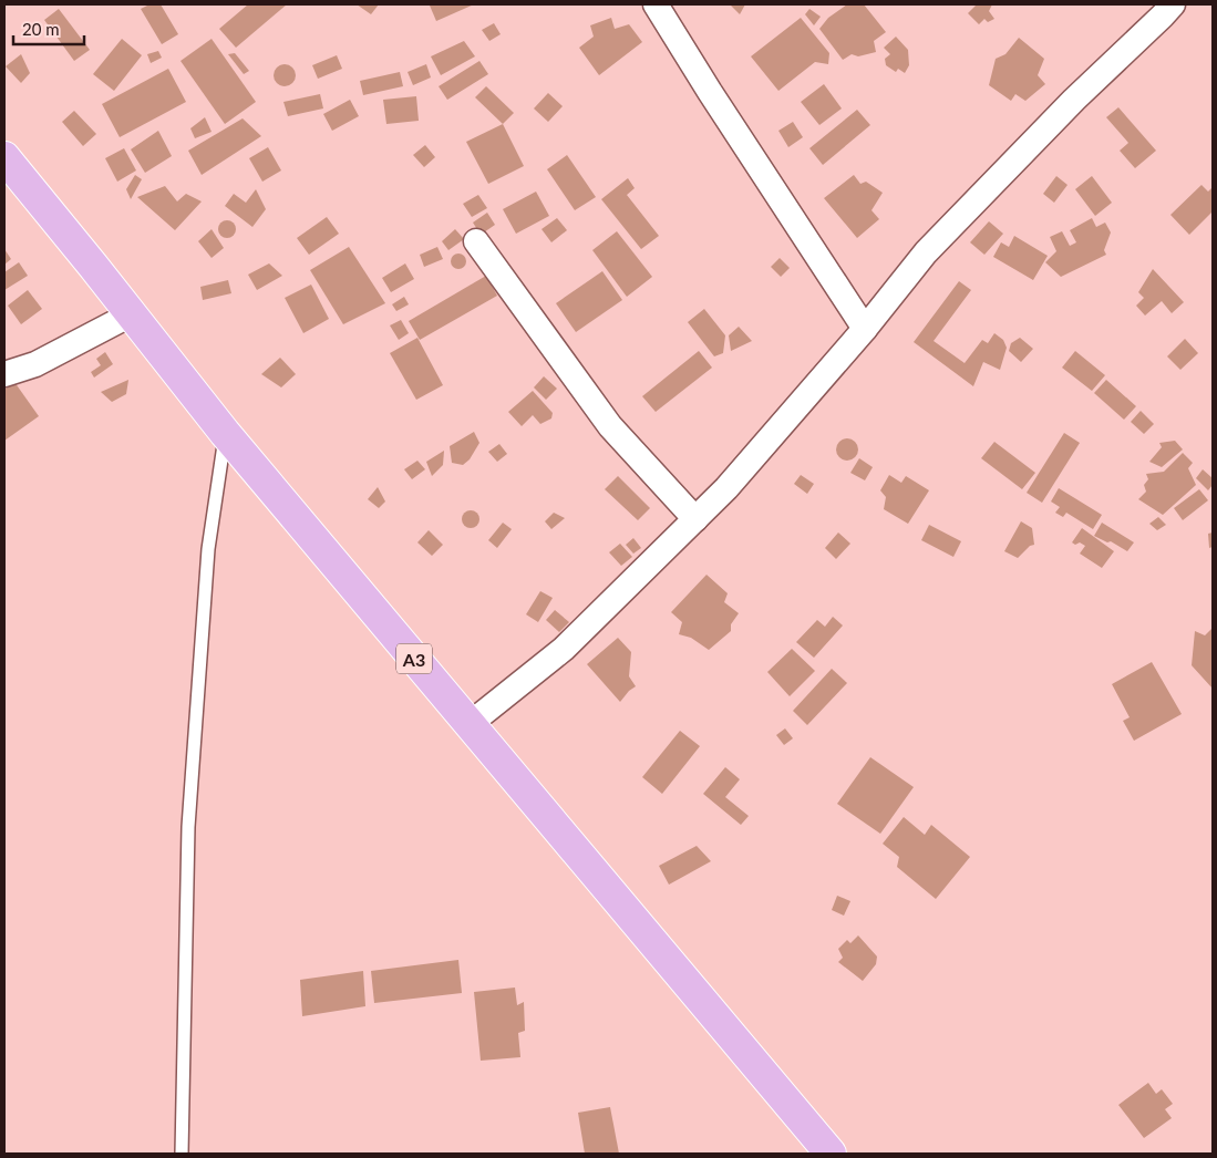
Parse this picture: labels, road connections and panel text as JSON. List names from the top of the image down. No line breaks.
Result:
{"streets":{"highway":["A3"]},"scale_bar":"20 m"}
